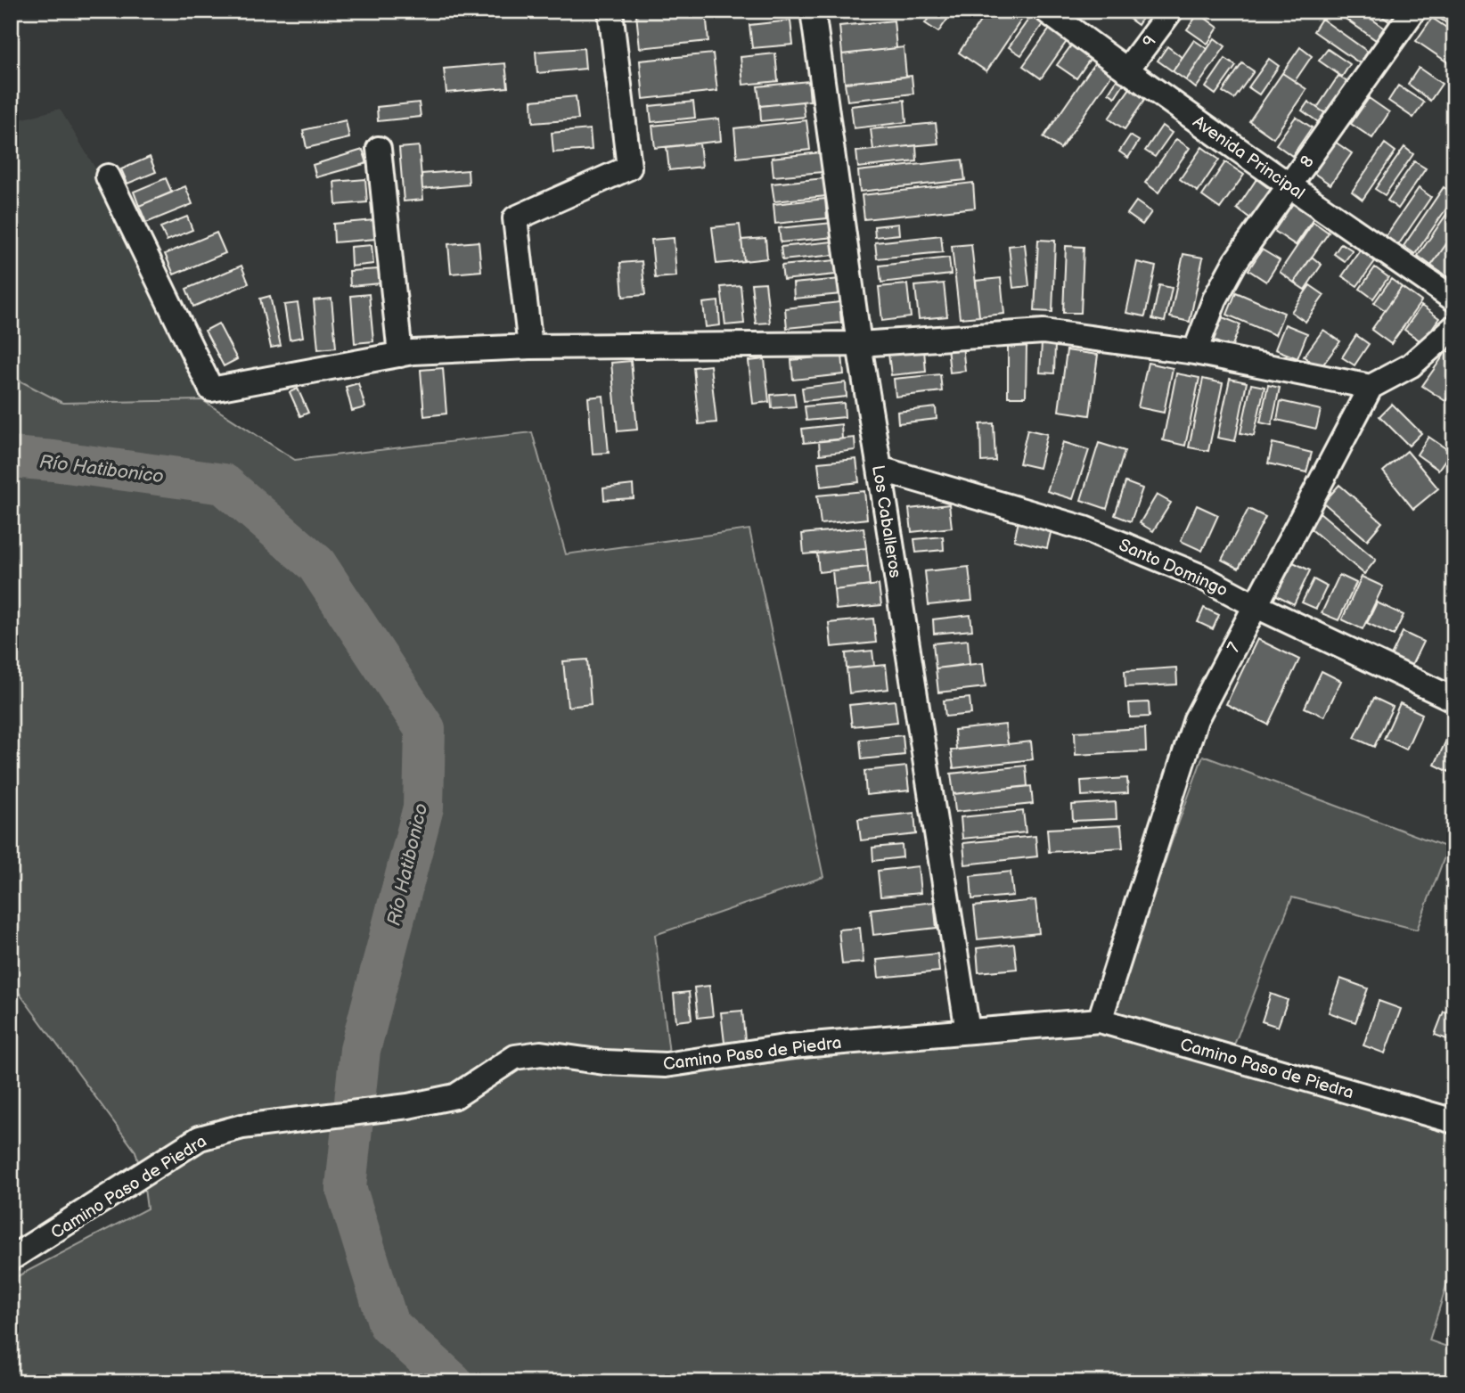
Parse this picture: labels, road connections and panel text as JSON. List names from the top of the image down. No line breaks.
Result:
{"streets":{"street":["9","Avenida Principal","8","Los Caballeros","Santo Domingo","7","Camino Paso de Piedra"]},"crossings":[["9","Avenida Principal"],["Avenida Principal","8"],["Los Caballeros","Santo Domingo"],["Los Caballeros","Camino Paso de Piedra"],["Santo Domingo","7"],["7","Camino Paso de Piedra"]],"water":["Río Hatibonico"]}
